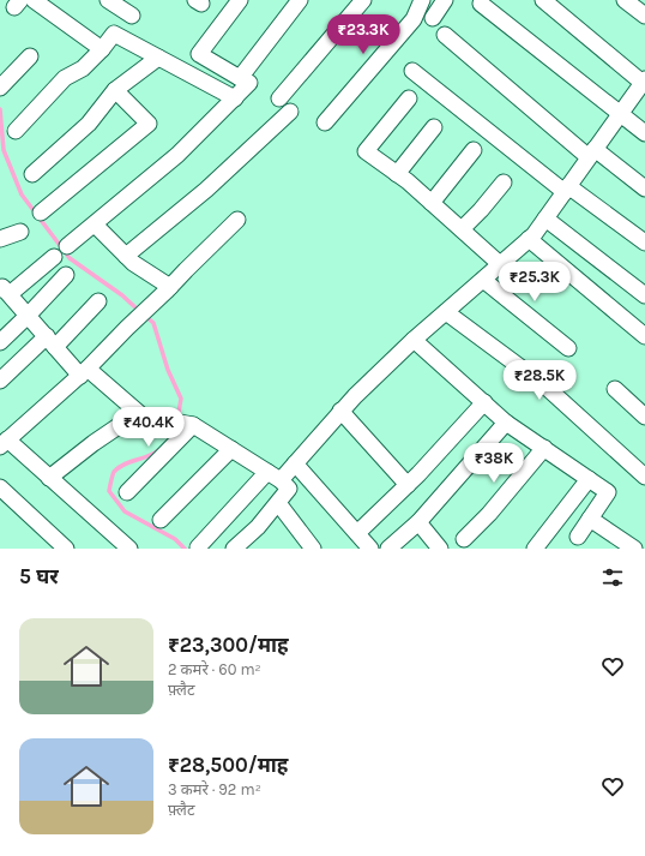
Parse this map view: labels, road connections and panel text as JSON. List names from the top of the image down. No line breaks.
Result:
{"page":{"price":["₹23.3K","₹25.3K","₹28.5K","₹40.4K","₹38K"],"heading":"5 घर","list":[{"name":"₹23,300/माह","note":"2 कमरे · 60 m² · फ़्लैट"},{"name":"₹28,500/माह","note":"3 कमरे · 92 m² · फ़्लैट"}]}}
